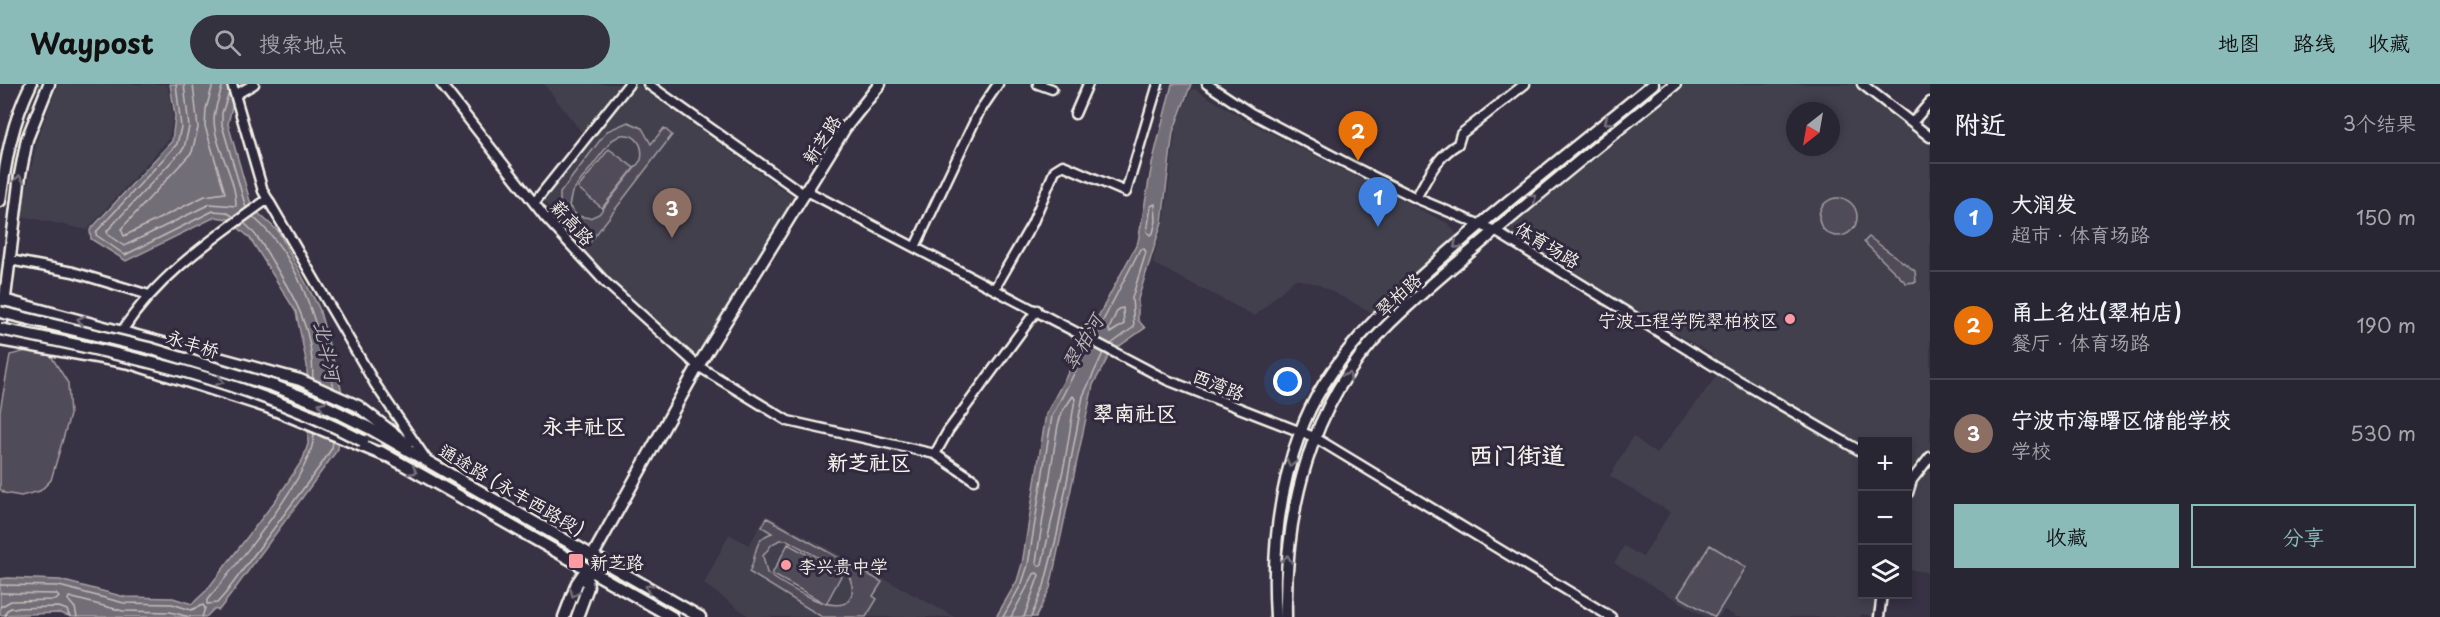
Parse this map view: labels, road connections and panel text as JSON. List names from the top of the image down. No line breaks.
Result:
{"streets":{"main road":["新芝路","翠柏路","永丰桥","通途路 (永丰西路段)"],"street":["薪高路","体育场路","西湾路"]},"crossings":[["新芝路","薪高路"],["新芝路","西湾路"],["新芝路","通途路 (永丰西路段)"],["体育场路","翠柏路"],["翠柏路","西湾路"],["永丰桥","通途路 (永丰西路段)"]],"districts":["翠南社区","永丰社区","西门街道","新芝社区"],"water":["翠柏河","北斗河"],"places":{"other":["宁波工程学院翠柏校区","李兴贵中学"],"transit":["新芝路"]},"north":"bottom left","page":{"header":"Waypost","search":"搜索地点","nav":["地图","路线","收藏"],"heading":["附近","3个结果"],"pins":["2","1","3"],"list":[{"mark":"1","name":"大润发","note":"超市 · 体育场路","value":"150 m"},{"mark":"2","name":"甬上名灶(翠柏店)","note":"餐厅 · 体育场路","value":"190 m"},{"mark":"3","name":"宁波市海曙区储能学校","note":"学校","value":"530 m"}],"map_buttons":["+","−"],"buttons":["收藏","分享"]}}
